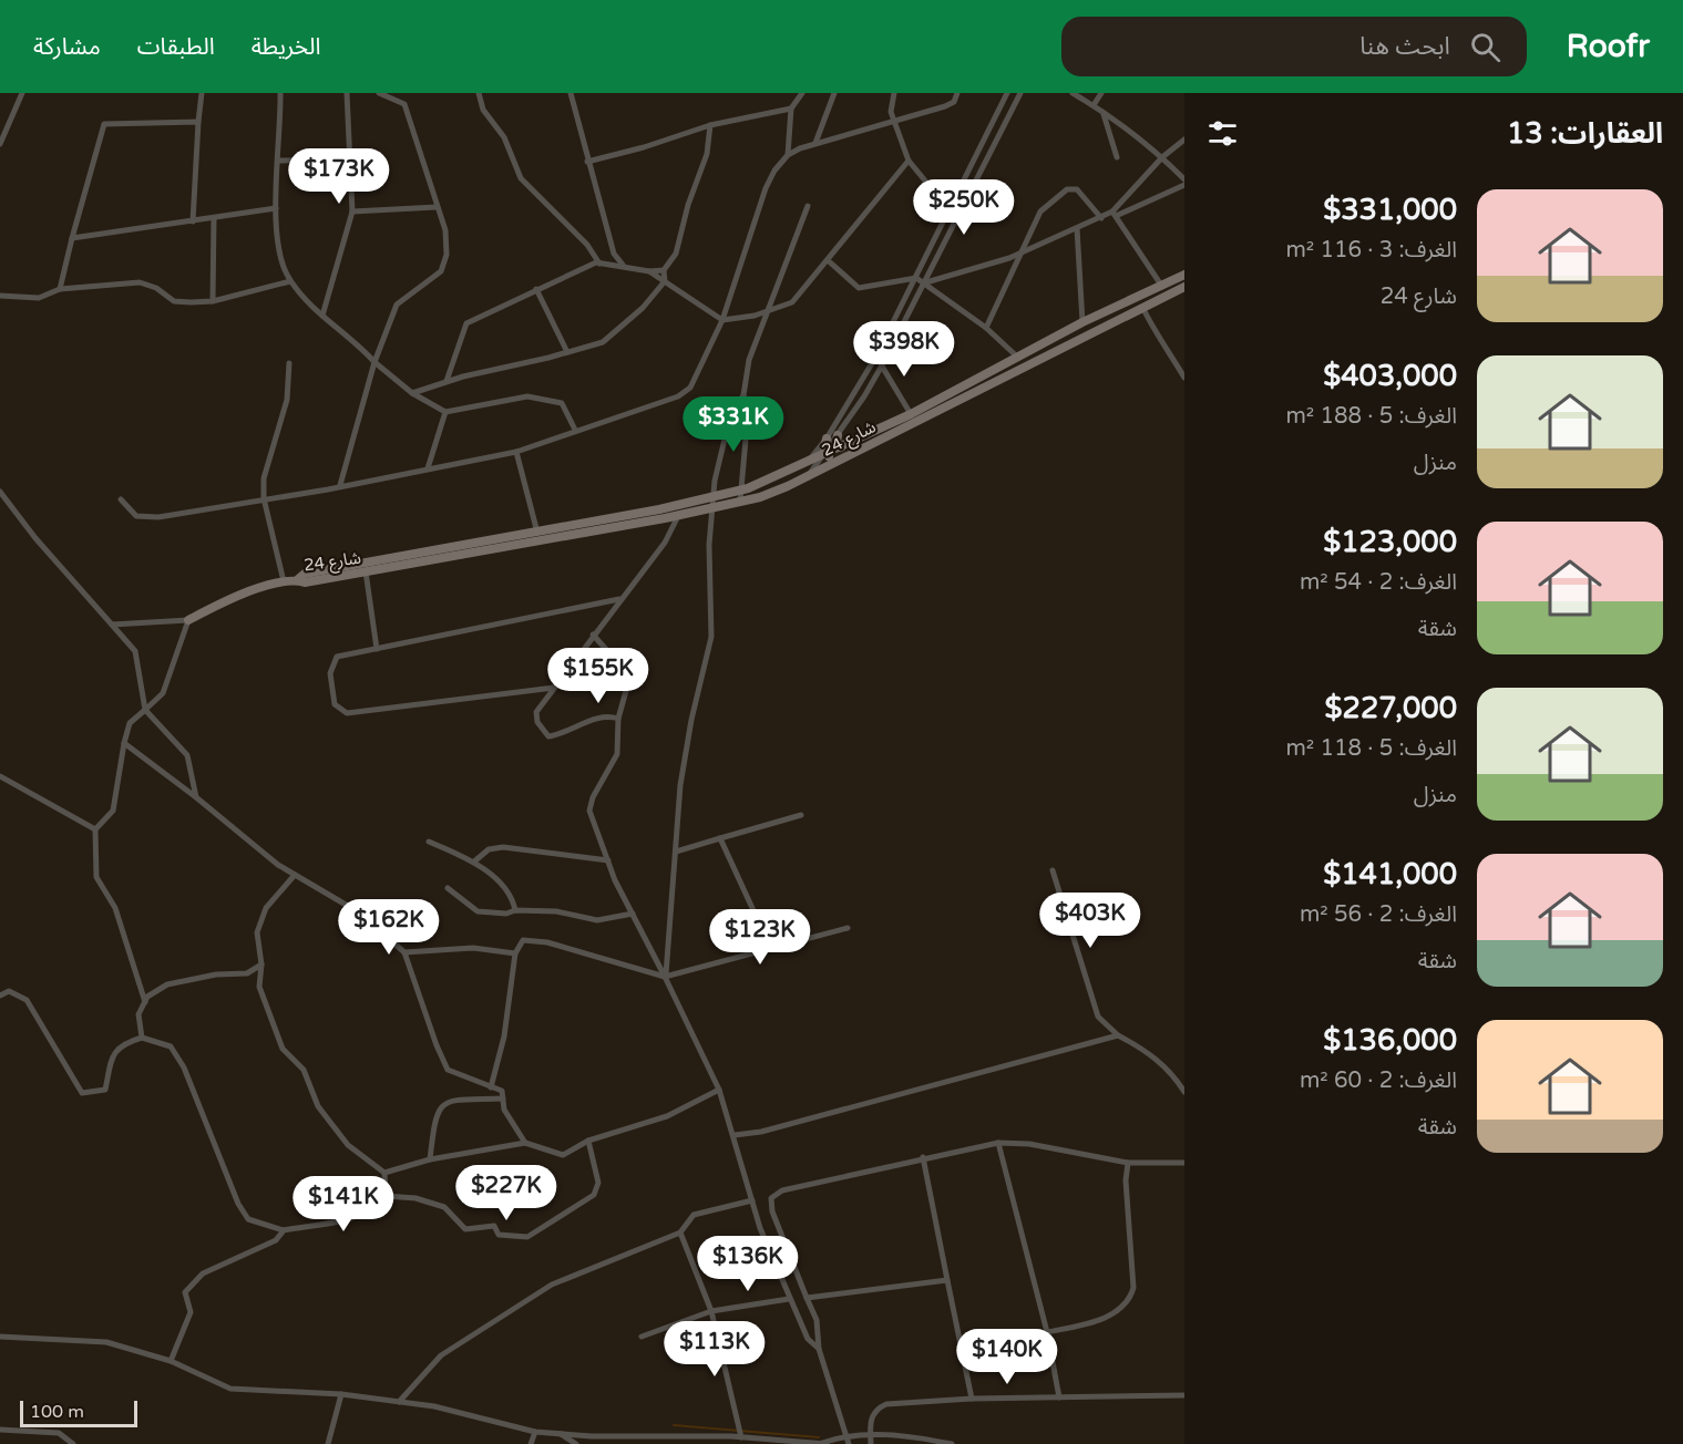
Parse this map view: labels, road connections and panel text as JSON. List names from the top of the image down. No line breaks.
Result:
{"streets":{"street":["شارع 24"]},"scale_bar":"100 m","page":{"header":"Roofr","search":"ابحث هنا","nav":["الخريطة","الطبقات","مشاركة"],"heading":"العقارات: 13","price":["$173K","$250K","$398K","$331K","$155K","$403K","$162K","$123K","$227K","$141K","$136K","$113K","$140K"],"list":[{"name":"$331,000","note":"الغرف: 3 · 116 m² · شارع 24"},{"name":"$403,000","note":"الغرف: 5 · 188 m² · منزل"},{"name":"$123,000","note":"الغرف: 2 · 54 m² · شقة"},{"name":"$227,000","note":"الغرف: 5 · 118 m² · منزل"},{"name":"$141,000","note":"الغرف: 2 · 56 m² · شقة"},{"name":"$136,000","note":"الغرف: 2 · 60 m² · شقة"}],"scale":"100 m"}}
